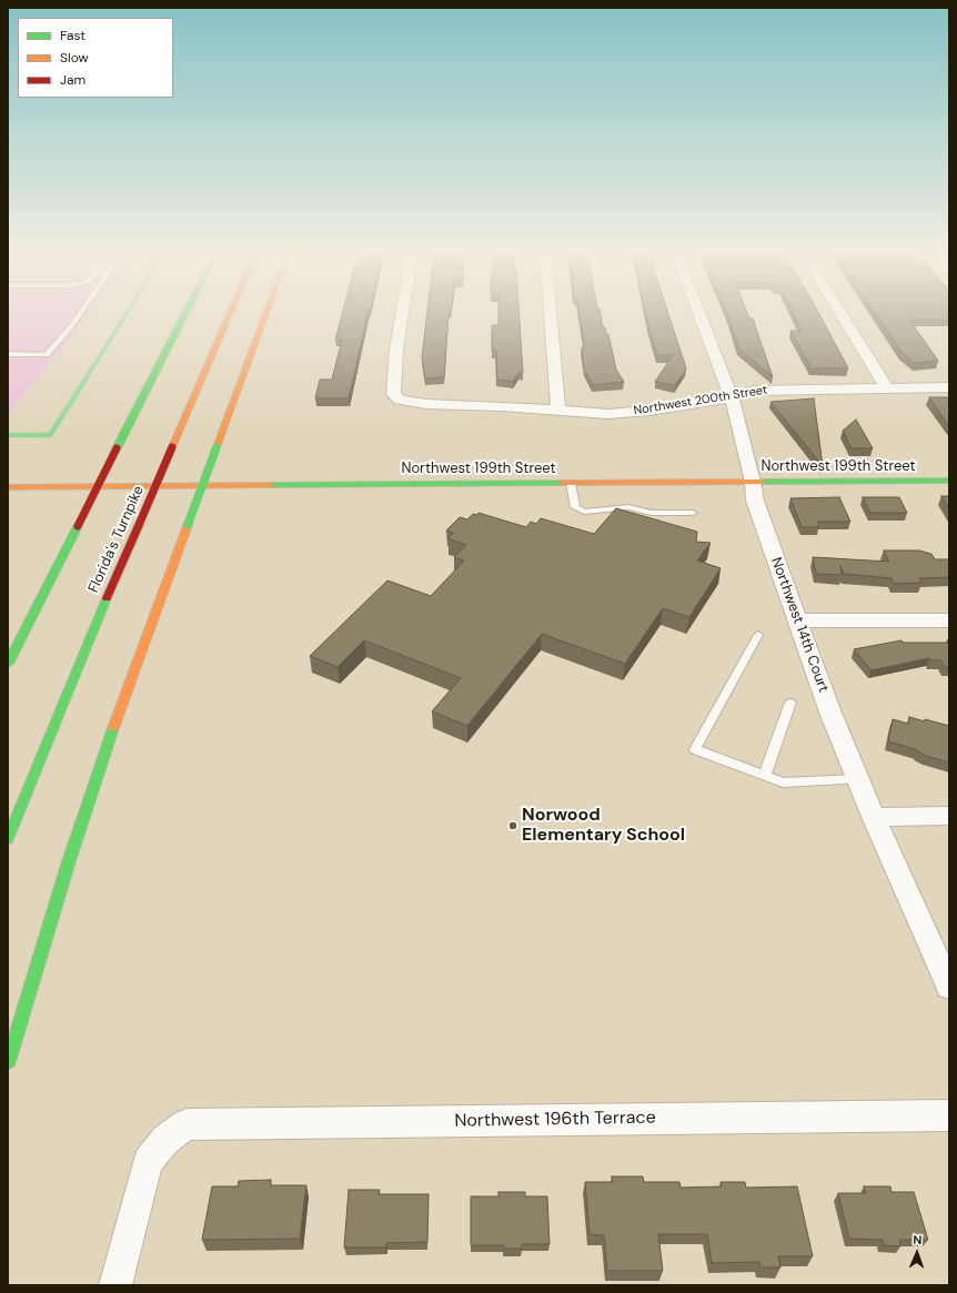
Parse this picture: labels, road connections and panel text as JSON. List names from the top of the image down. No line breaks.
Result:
{"streets":{"main road":["Northwest 199th Street","Florida's Turnpike"],"street":["Northwest 200th Street","Northwest 14th Court","Northwest 196th Terrace"]},"crossings":[["Northwest 200th Street","Northwest 14th Court"],["Northwest 199th Street","Northwest 14th Court"]],"places":["Norwood Elementary School"],"legend":["Fast","Slow","Jam"],"north":"top"}
